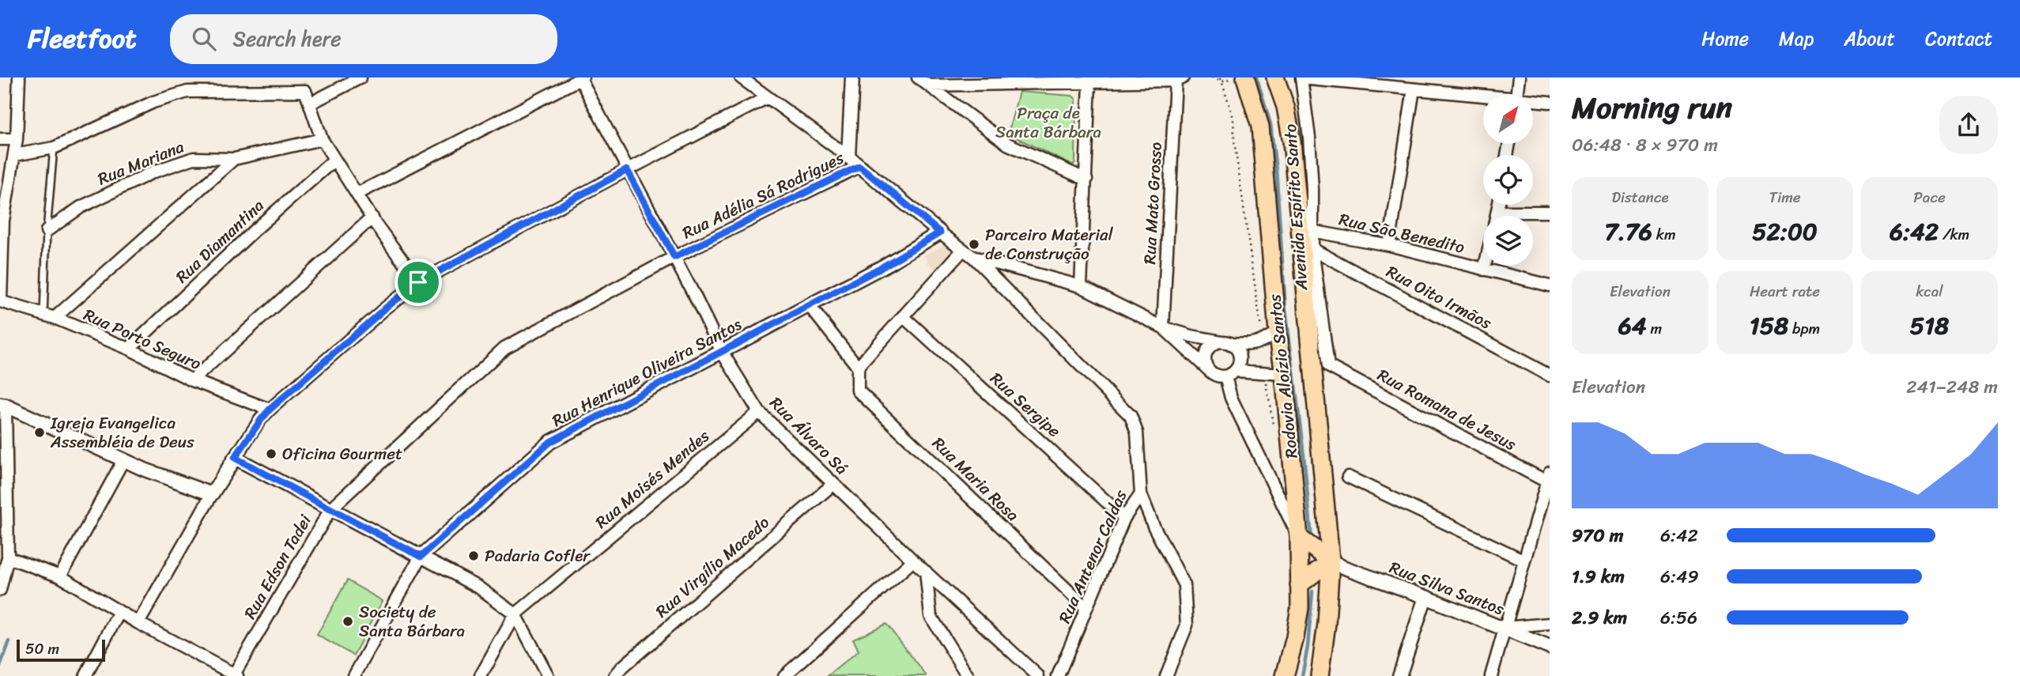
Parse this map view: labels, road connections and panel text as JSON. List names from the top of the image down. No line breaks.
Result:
{"streets":{"main road":["Rodovia Aloízio Santos"],"street":["Rua Mariana","Rua Adélia Sá Rodrigues","Rua Mato Grosso","Avenida Espírito Santo","Rua São Benedito","Rua Diamantina","Rua Oito Irmãos","Rua Porto Seguro","Rua Henrique Oliveira Santos","Rua Sergipe","Rua Romana de Jesus","Rua Álvaro Sá","Rua Moisés Mendes","Rua Maria Rosa","Rua Antenor Caldas","Rua Edson Tadei","Rua Virgílio Macedo","Rua Silva Santos"]},"crossings":[["Rua Adélia Sá Rodrigues","Rua Álvaro Sá"],["Rua Adélia Sá Rodrigues","Rua Edson Tadei"],["Avenida Espírito Santo","Rua São Benedito"],["Avenida Espírito Santo","Rua Oito Irmãos"],["Avenida Espírito Santo","Rua Romana de Jesus"],["Rua Diamantina","Rua Porto Seguro"],["Rua Henrique Oliveira Santos","Rua Álvaro Sá"],["Rodovia Aloízio Santos","Rua Silva Santos"],["Rua Sergipe","Rua Antenor Caldas"],["Rua Álvaro Sá","Rua Moisés Mendes"],["Rua Álvaro Sá","Rua Virgílio Macedo"],["Rua Maria Rosa","Rua Antenor Caldas"]],"parks":["Praça de Santa Bárbara"],"places":["Parceiro Material de Construção","Igreja Evangelica Assembléia de Deus","Oficina Gourmet","Padaria Cofler","Society de Santa Bárbara"],"scale_bar":"50 m","north":"top right","page":{"header":"Fleetfoot","search":"Search here","nav":["Home","Map","About","Contact"],"heading":["Morning run","06:48 · 8 × 970 m"],"stats":[["Distance","7.76 km"],["Time","52:00"],["Pace","6:42 /km"],["Elevation","64 m"],["Heart rate","158 bpm"],["kcal","518"]],"chart":["Elevation","241–248 m"],"list":[{"name":"970 m","note":"6:42"},{"name":"1.9 km","note":"6:49"},{"name":"2.9 km","note":"6:56"}],"scale":"50 m"}}
